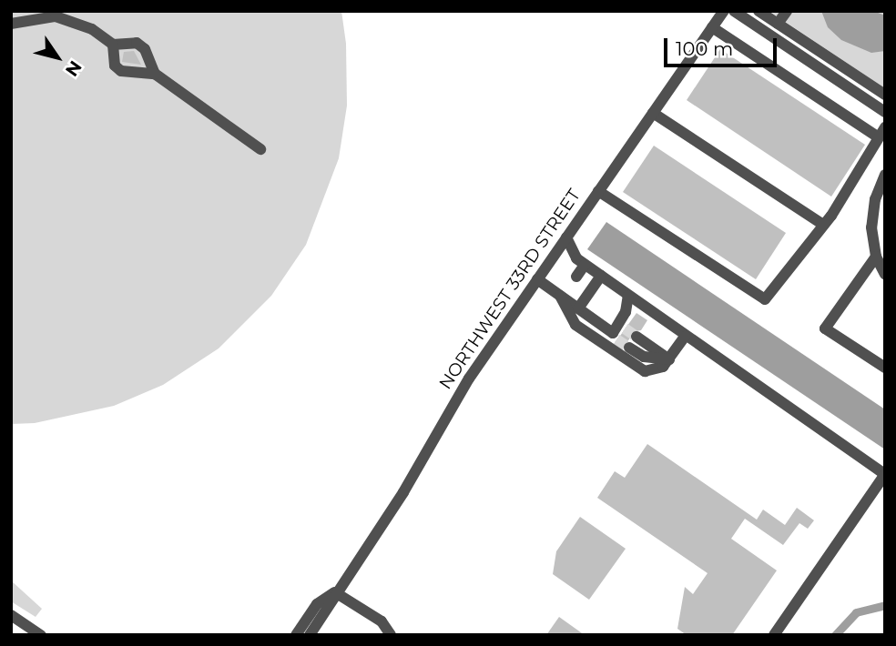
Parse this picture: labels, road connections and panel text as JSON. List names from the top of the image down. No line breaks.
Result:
{"streets":{"street":["NORTHWEST 33RD STREET"]},"scale_bar":"100 m","north":"bottom right"}
